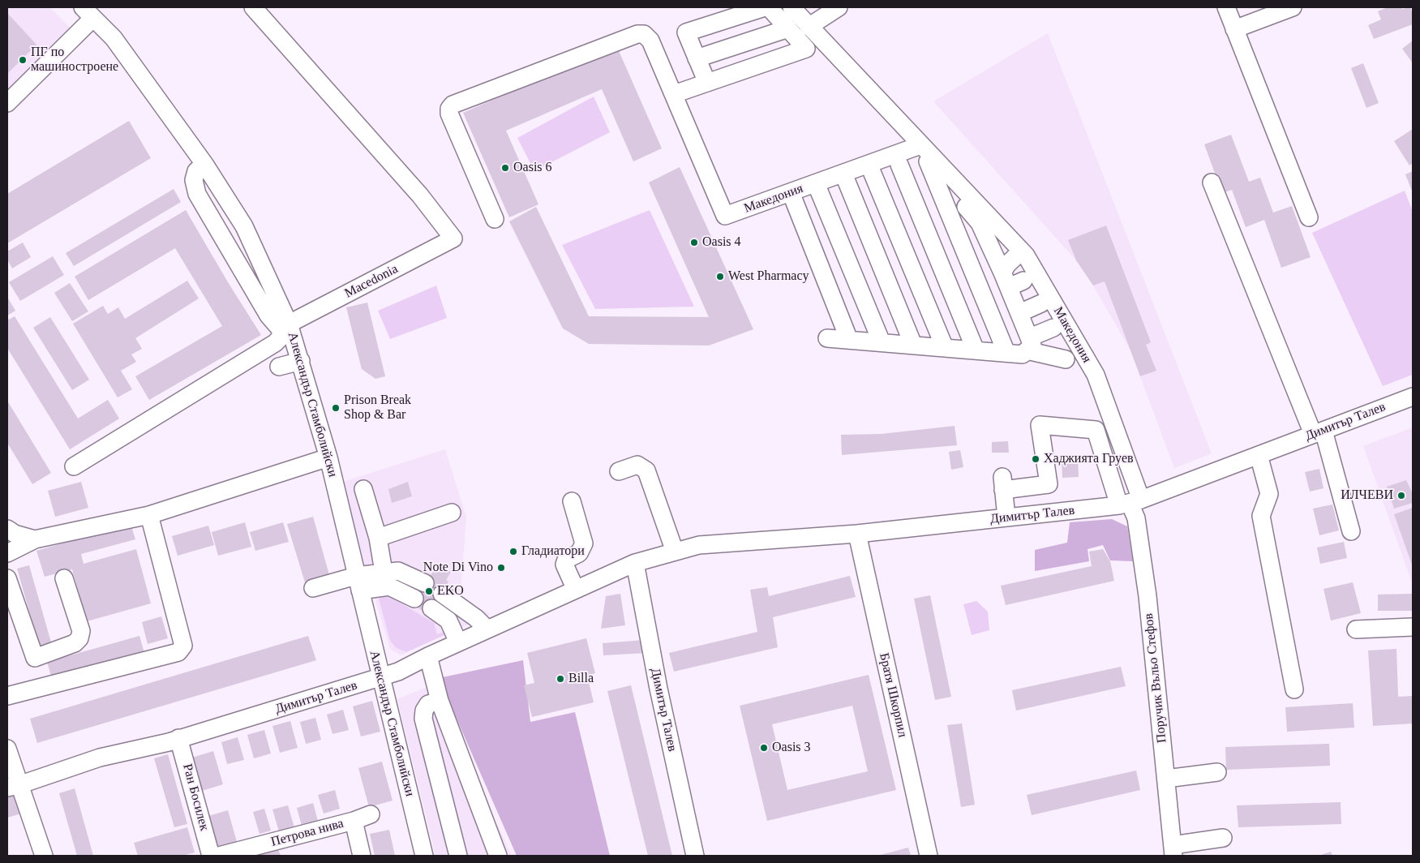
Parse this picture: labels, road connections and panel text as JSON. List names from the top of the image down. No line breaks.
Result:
{"streets":{"street":["Македония","Macedonia","Александър Стамболийски","Димитър Талев","Поручик Въльо Стефов","Братя Шкорпил","Ран Босилек","Петрова нива"]},"crossings":[["Македония","Димитър Талев"],["Македония","Поручик Въльо Стефов"],["Macedonia","Александър Стамболийски"],["Александър Стамболийски","Димитър Талев"],["Димитър Талев","Поручик Въльо Стефов"],["Димитър Талев","Братя Шкорпил"],["Димитър Талев","Ран Босилек"]],"places":["ПГ по машиностроене","Oasis 6","Oasis 4","West Pharmacy","Prison Break Shop & Bar","Хаджията Груев","ИЛЧЕВИ","Гладиатори","Note Di Vino","EKO","Billa","Oasis 3"]}
